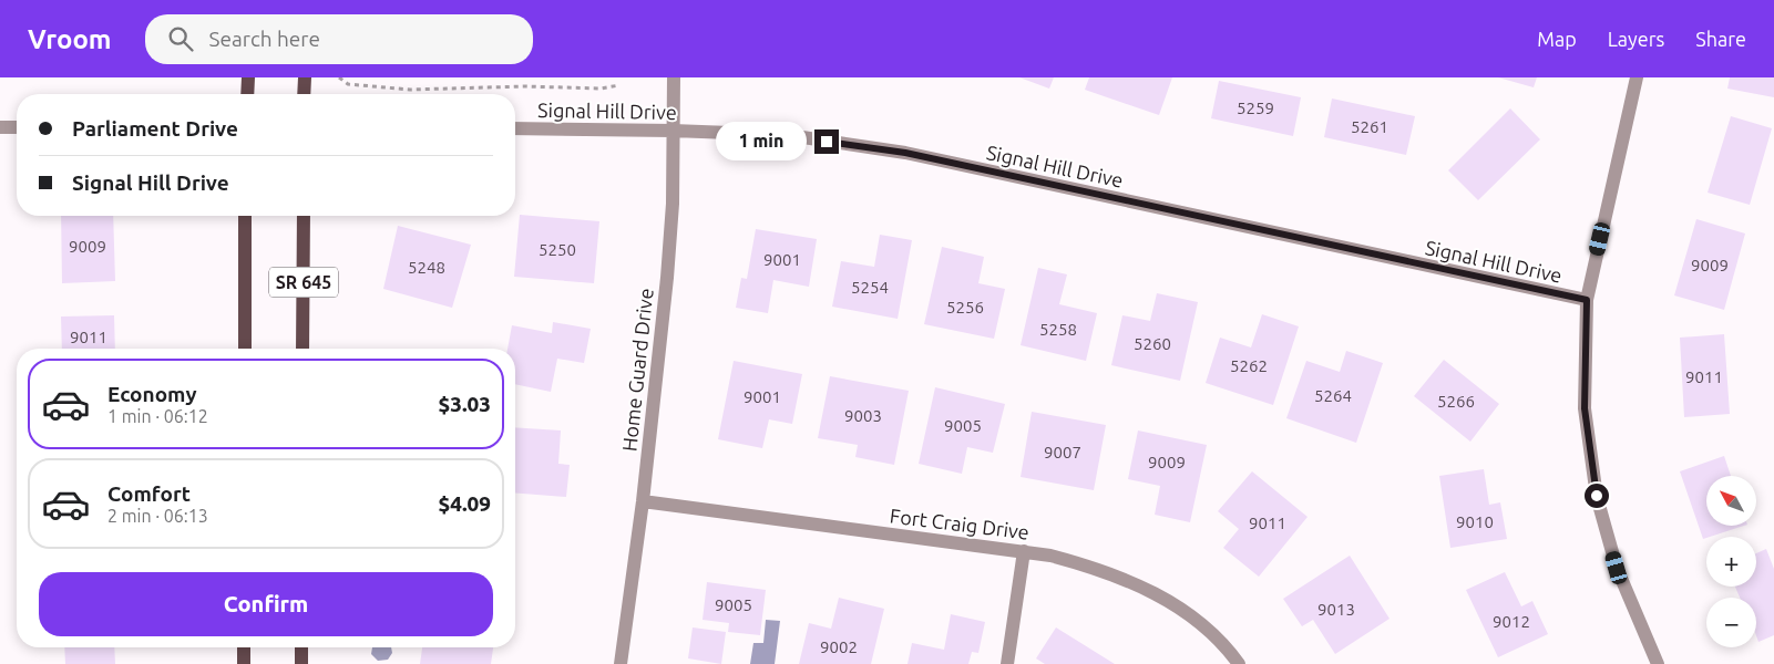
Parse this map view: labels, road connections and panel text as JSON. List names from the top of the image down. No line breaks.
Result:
{"streets":{"main road":["SR 645"],"street":["Signal Hill Drive","Home Guard Drive","Fort Craig Drive"]},"crossings":[["Signal Hill Drive","Home Guard Drive"],["Home Guard Drive","Fort Craig Drive"]],"house_numbers":["5259","5261","9009","5250","9001","9009","5248","5254","5256","5258","9011","5260","5262","9011","5264","9001","5266","9003","9005","9007","9009","9010","9011","9005","9013","9012","9002"],"north":"top left","page":{"header":"Vroom","search":"Search here","nav":["Map","Layers","Share"],"banner":["Parliament Drive","Signal Hill Drive"],"bubble":"1 min","list":[{"name":"Economy","note":"1 min · 06:12","value":"$3.03"},{"name":"Comfort","note":"2 min · 06:13","value":"$4.09"}],"map_buttons":["+","−"],"buttons":"Confirm"}}
